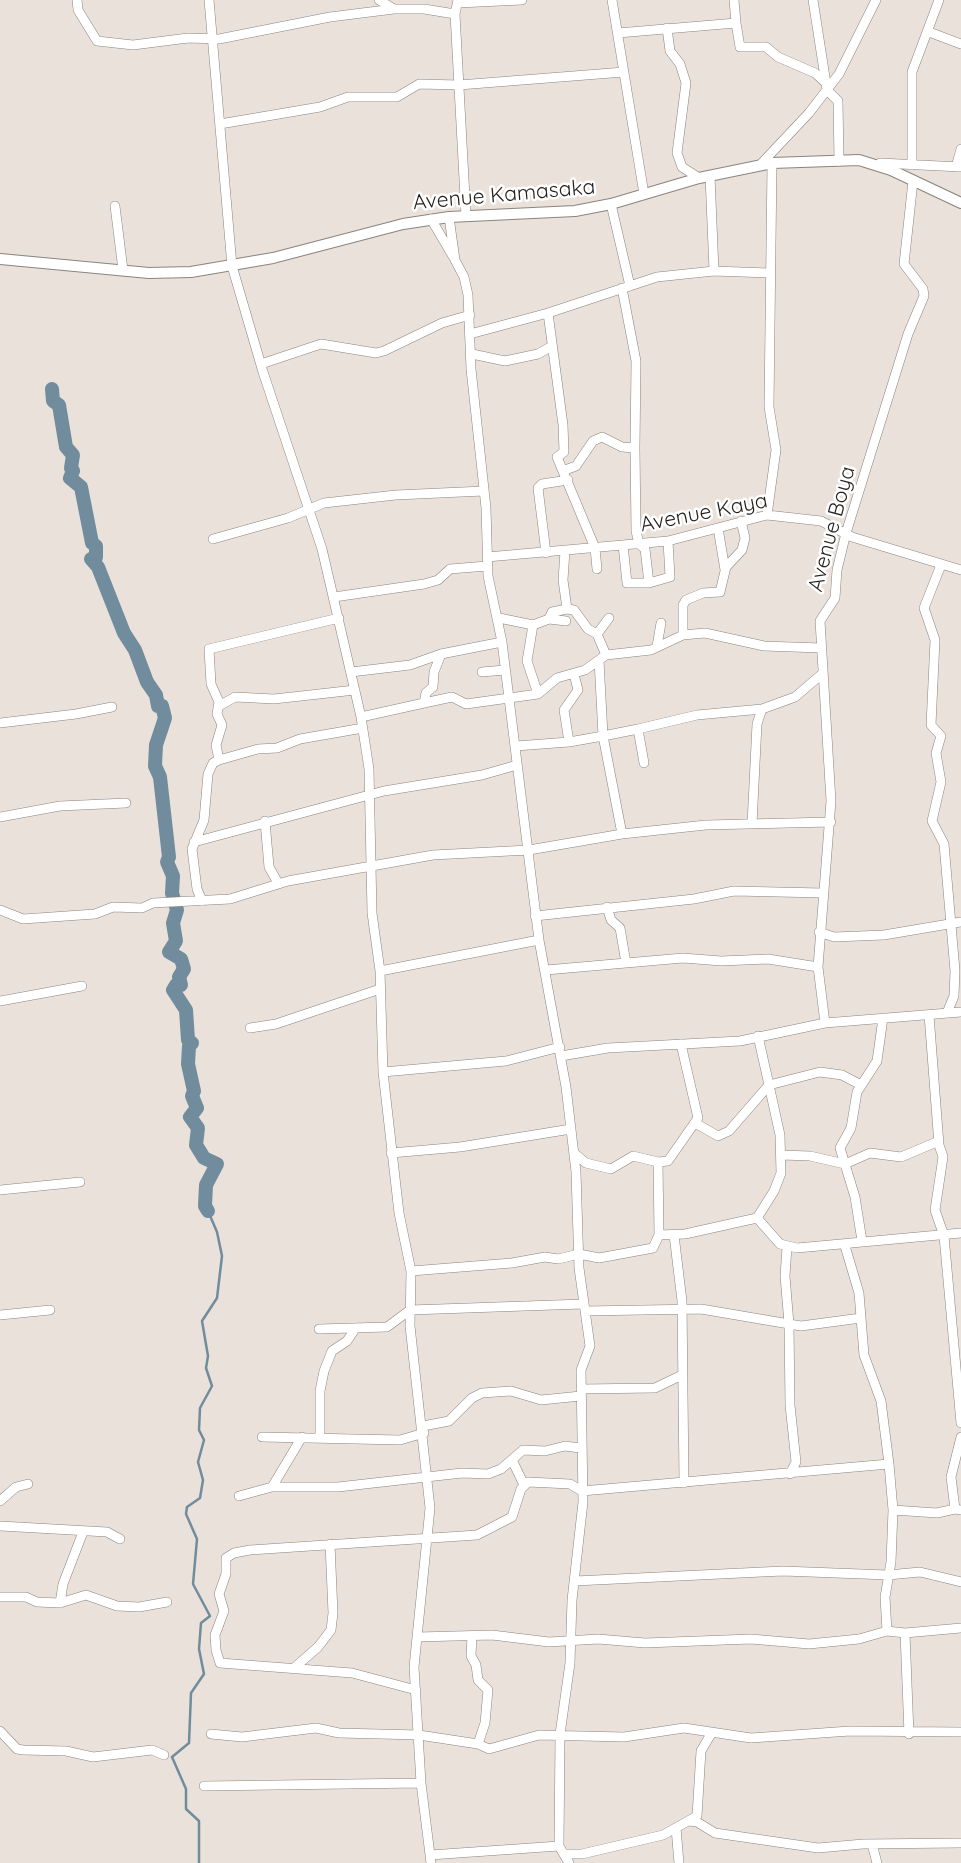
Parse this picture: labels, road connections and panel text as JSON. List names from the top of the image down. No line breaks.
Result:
{"streets":{"street":["Avenue Kamasaka","Avenue Kaya","Avenue Boya"]},"crossings":[["Avenue Kamasaka","Avenue Boya"],["Avenue Kaya","Avenue Boya"]]}
